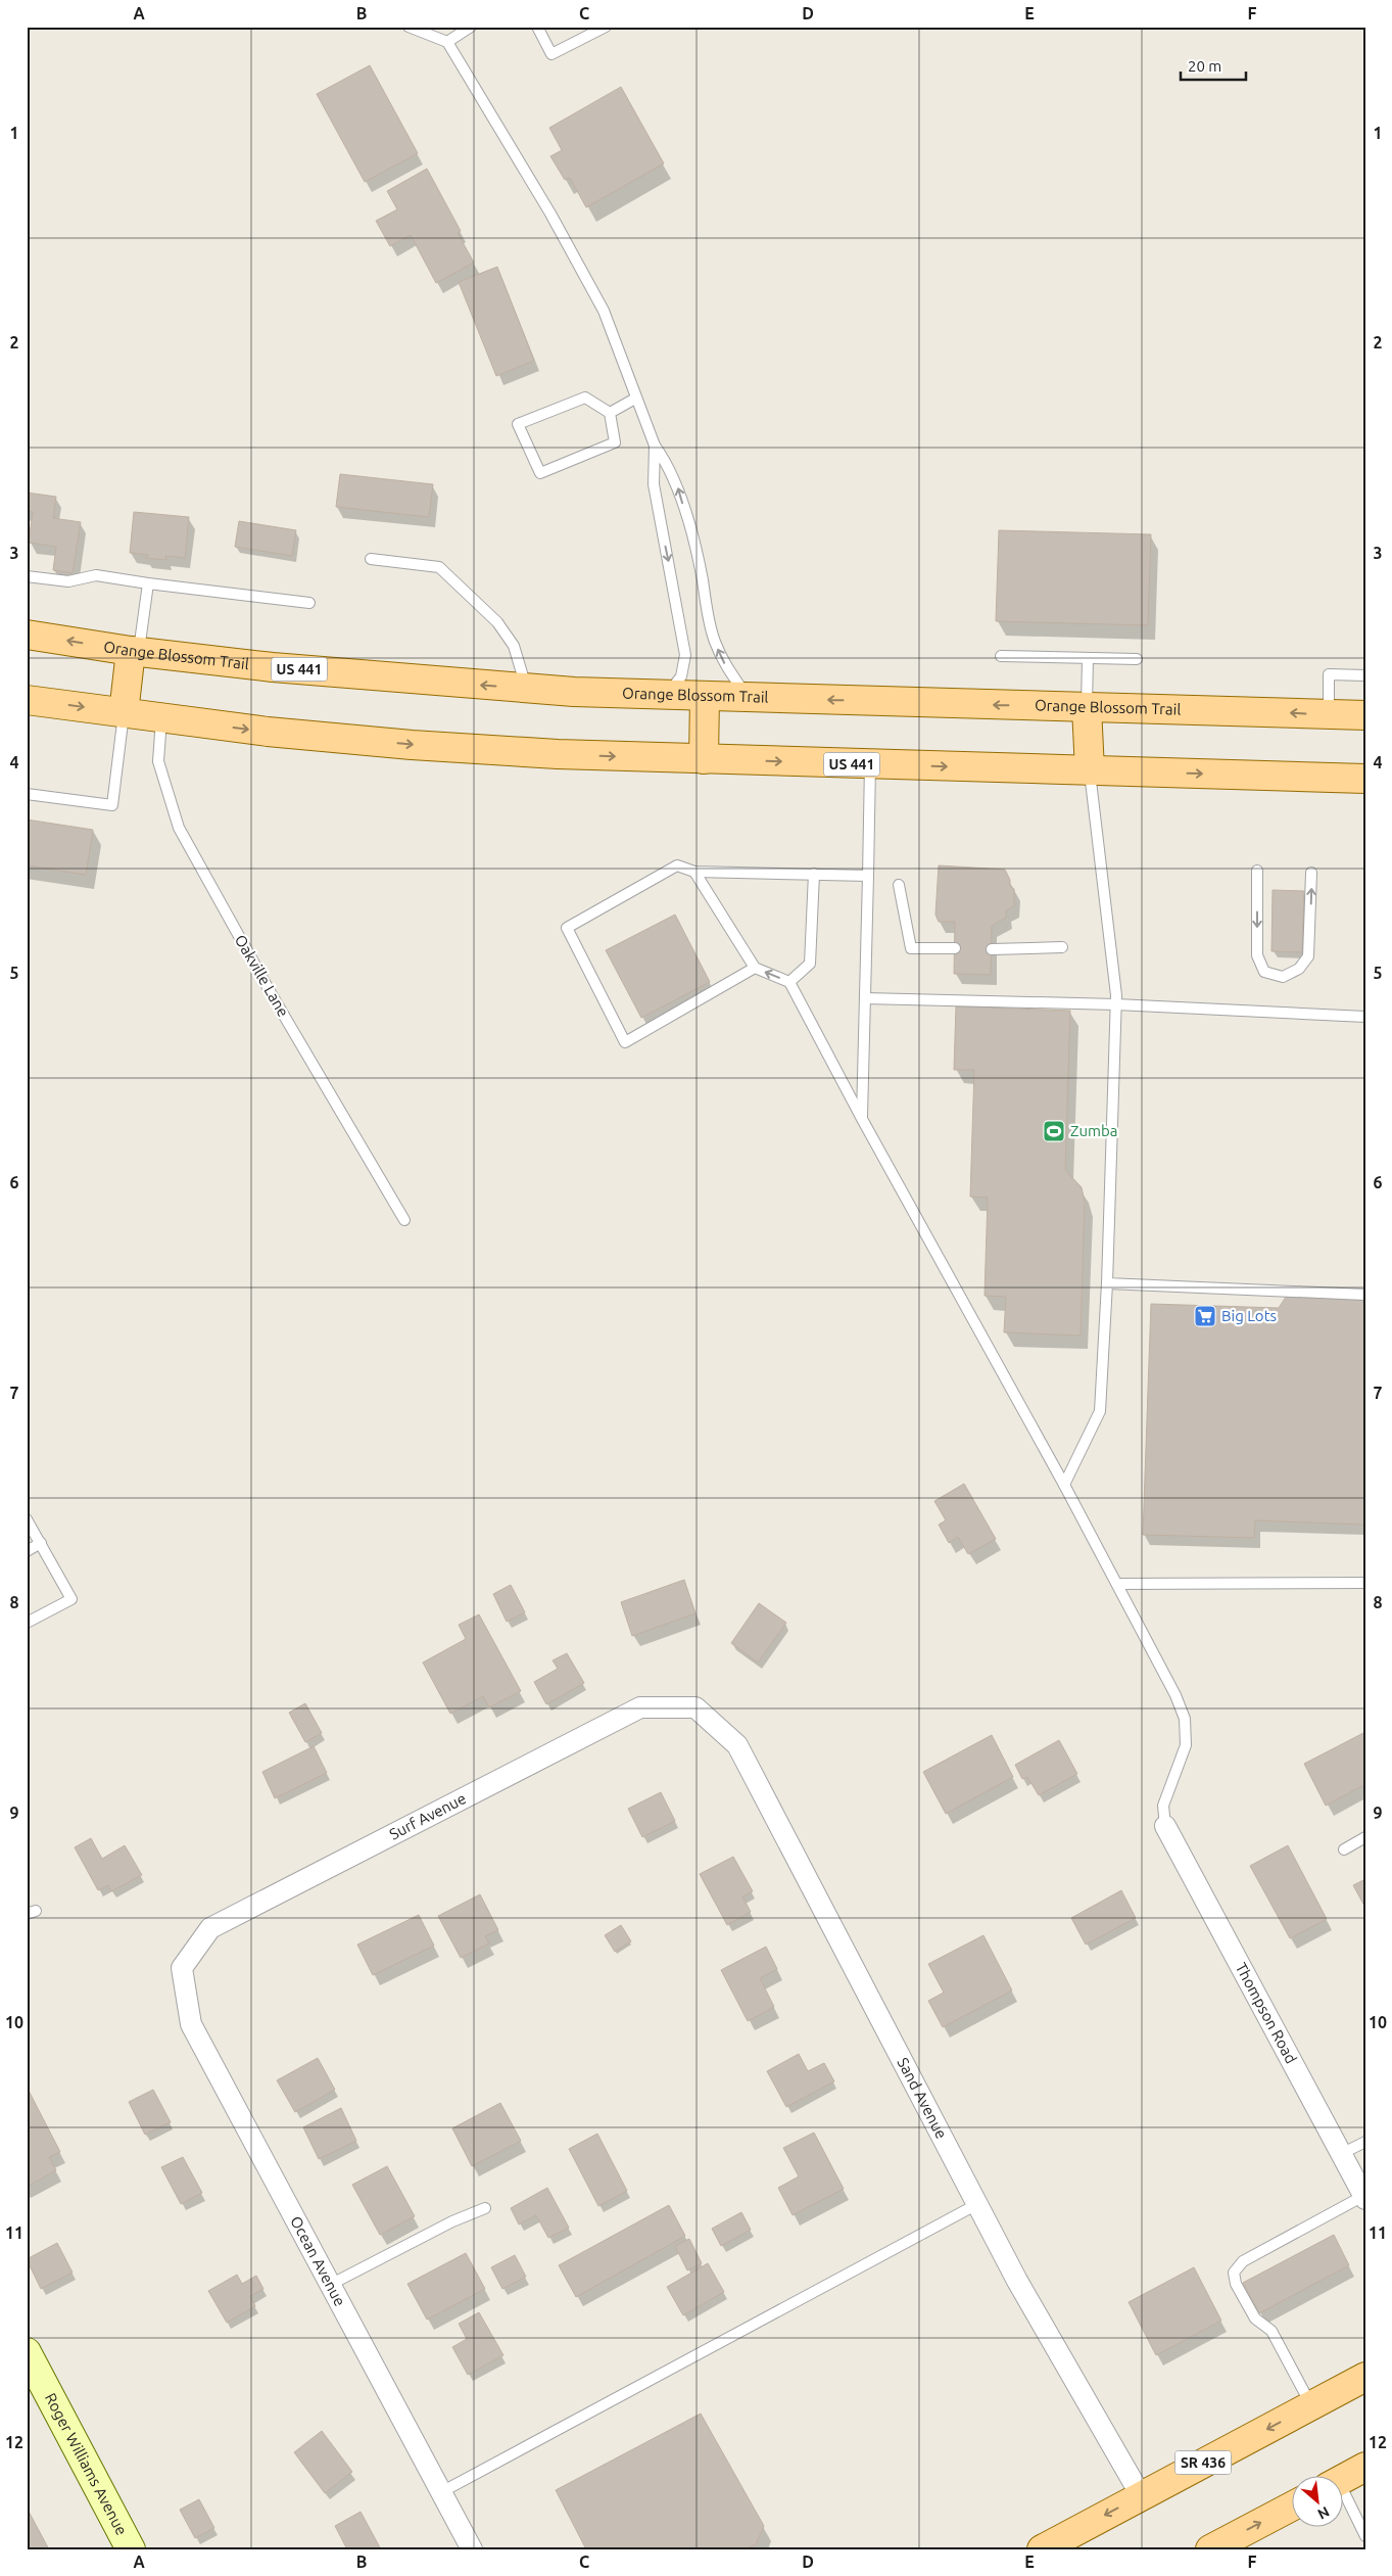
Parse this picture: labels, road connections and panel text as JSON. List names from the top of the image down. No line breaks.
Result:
{"streets":{"main road":["Orange Blossom Trail","US 441","SR 436"],"street":["Surf Avenue","Thompson Road","Sand Avenue","Ocean Avenue","Roger Williams Avenue"],"lane":["Oakville Lane"]},"crossings":[["US 441","Oakville Lane"],["Surf Avenue","Sand Avenue"],["Surf Avenue","Ocean Avenue"],["Sand Avenue","SR 436"]],"places":{"sports":["Zumba"],"supermarket":["Big Lots"]},"scale_bar":"20 m","north":"bottom right","grid":{"columns":["A","B","C","D","E","F"],"rows":["1","2","3","4","5","6","7","8","9","10","11","12"]}}
